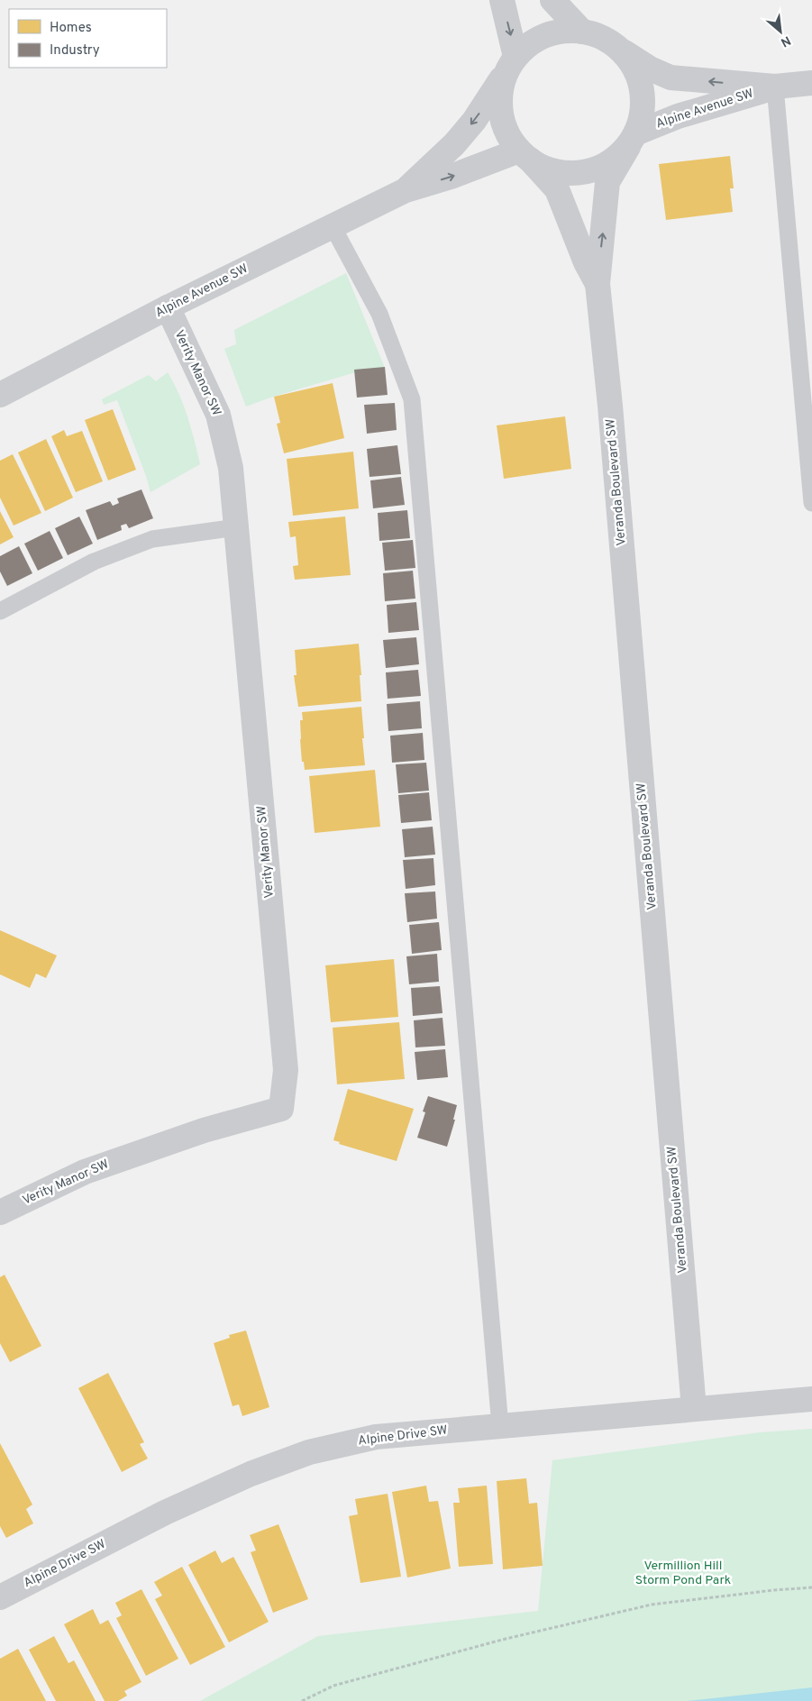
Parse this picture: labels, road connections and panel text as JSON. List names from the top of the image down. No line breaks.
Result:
{"streets":{"street":["Alpine Avenue SW","Verity Manor SW","Veranda Boulevard SW","Alpine Drive SW"]},"crossings":[["Alpine Avenue SW","Verity Manor SW"],["Alpine Avenue SW","Veranda Boulevard SW"],["Veranda Boulevard SW","Alpine Drive SW"]],"parks":["Vermillion Hill Storm Pond Park"],"legend":["Homes","Industry"],"north":"bottom right"}
